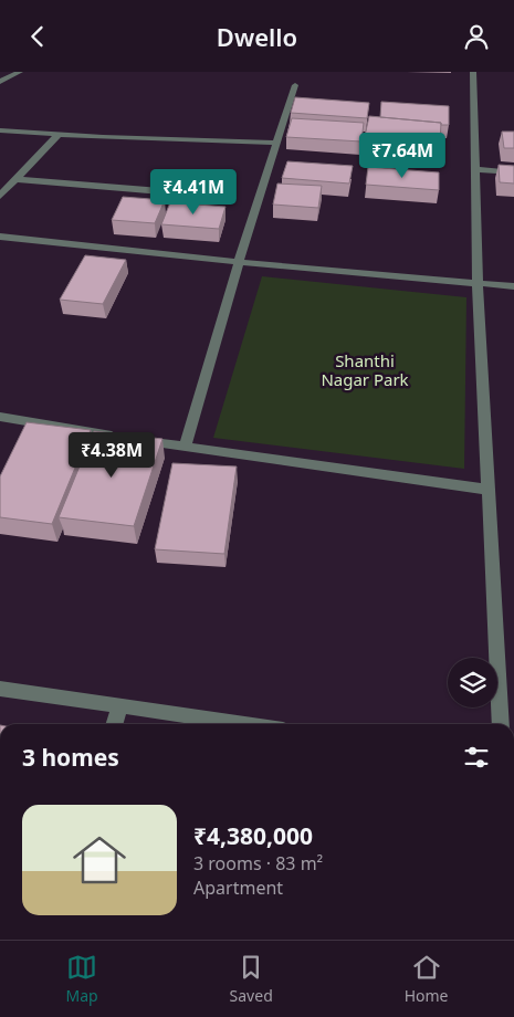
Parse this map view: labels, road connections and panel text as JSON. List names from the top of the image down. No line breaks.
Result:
{"parks":["Shanthi Nagar Park"],"page":{"header":"Dwello","price":["₹7.64M","₹4.41M","₹4.38M"],"heading":"3 homes","list":[{"name":"₹4,380,000","note":"3 rooms · 83 m² · Apartment"}],"tabs":["Map","Saved","Home"]}}
